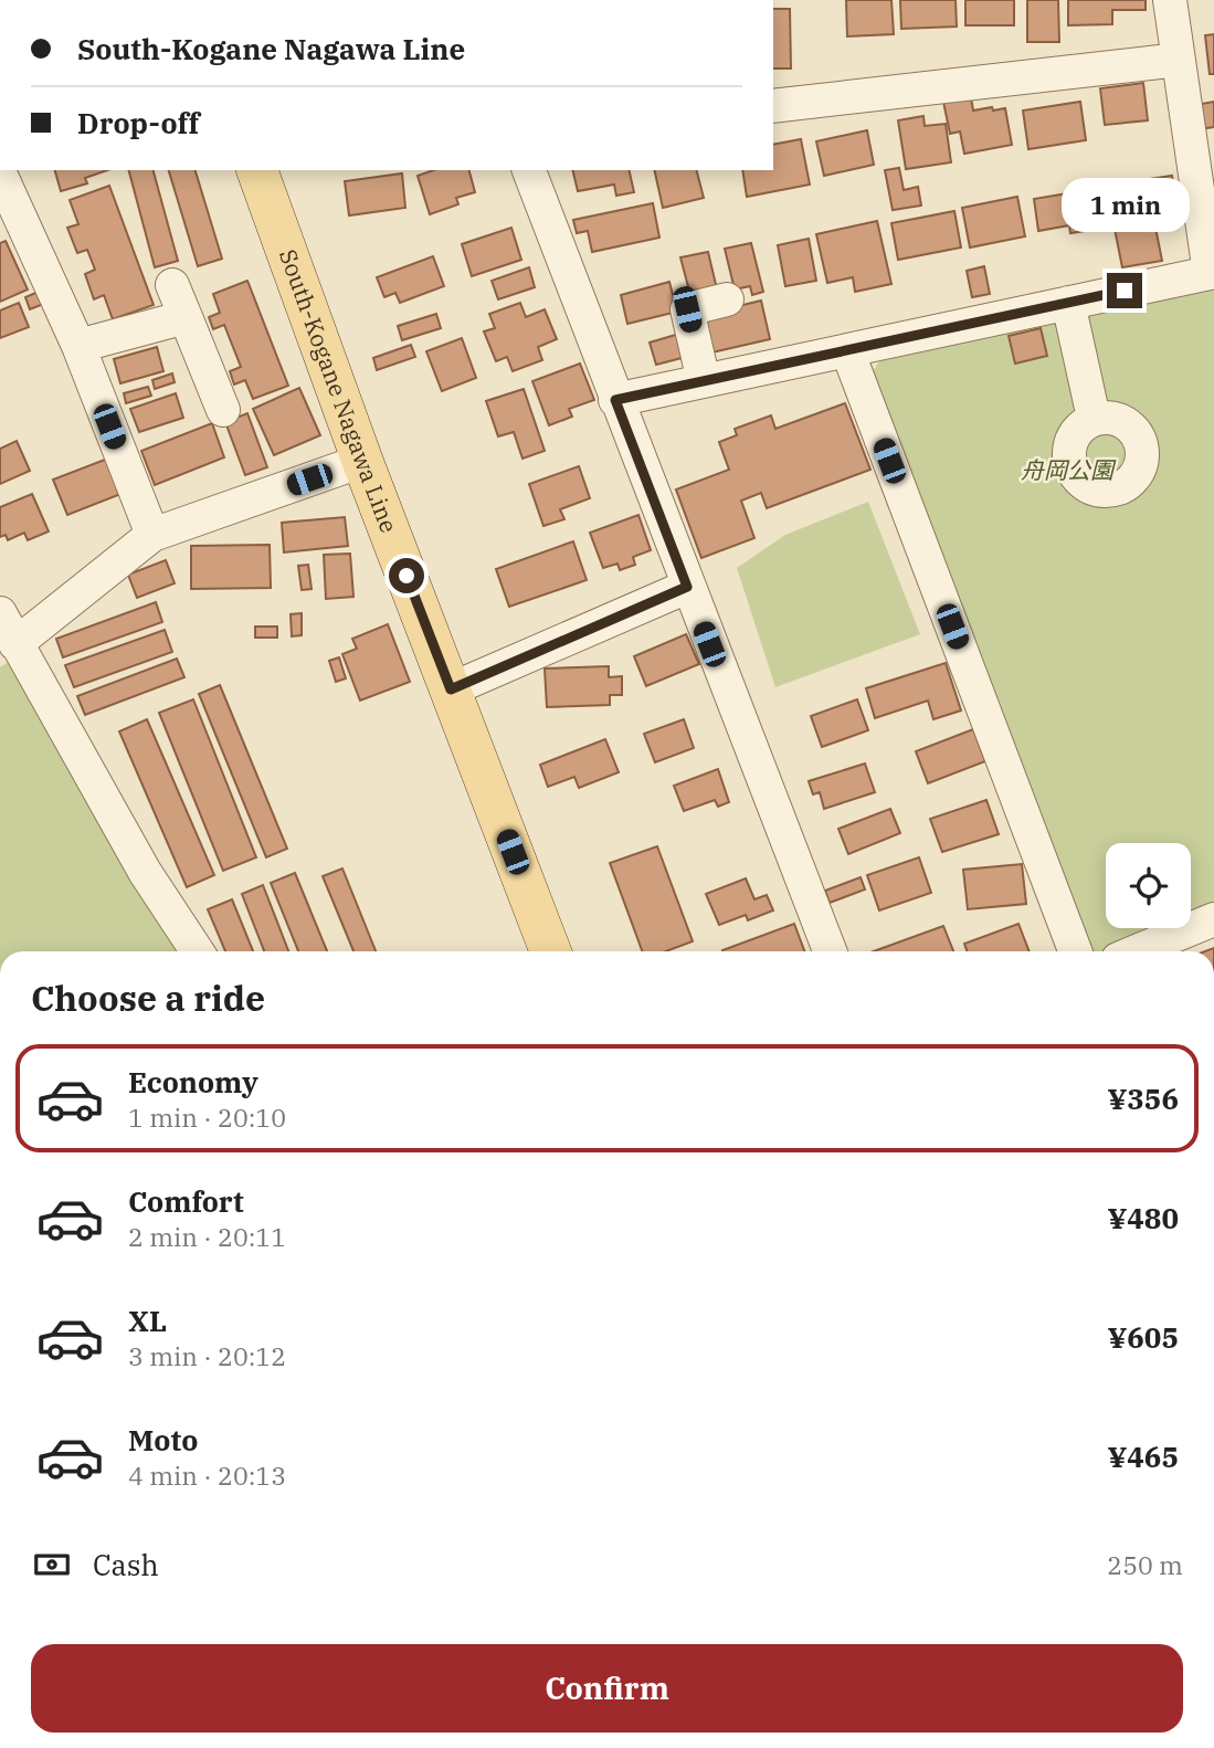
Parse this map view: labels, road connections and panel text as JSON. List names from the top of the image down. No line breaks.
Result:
{"streets":{"main road":["South-Kogane Nagawa Line"]},"parks":["舟岡公園"],"page":{"banner":["South-Kogane Nagawa Line","Drop-off"],"bubble":"1 min","heading":"Choose a ride","list":[{"name":"Economy","note":"1 min · 20:10","value":"¥356"},{"name":"Comfort","note":"2 min · 20:11","value":"¥480"},{"name":"XL","note":"3 min · 20:12","value":"¥605"},{"name":"Moto","note":"4 min · 20:13","value":"¥465"}],"pay":["Cash","250 m"],"buttons":"Confirm"}}
